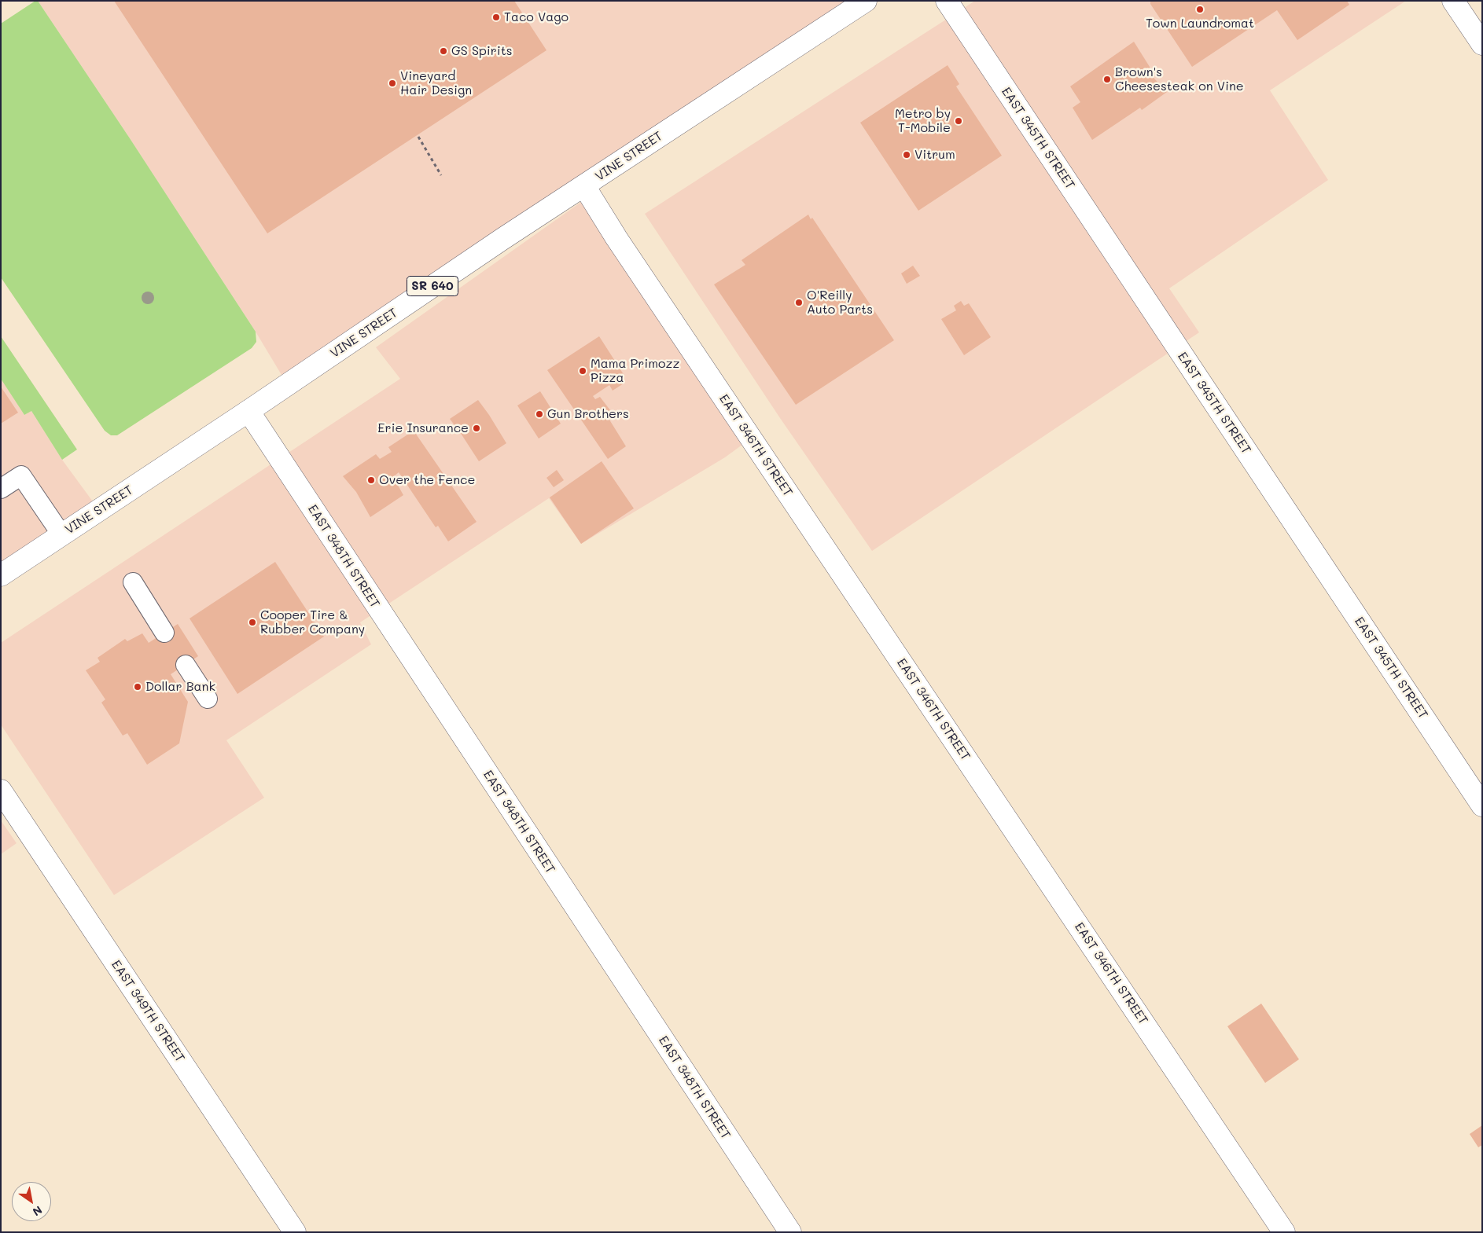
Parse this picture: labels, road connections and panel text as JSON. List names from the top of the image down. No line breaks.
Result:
{"streets":{"street":["EAST 345TH STREET","VINE STREET","SR 640","EAST 346TH STREET","EAST 348TH STREET","EAST 349TH STREET"]},"crossings":[["VINE STREET","EAST 346TH STREET"],["VINE STREET","EAST 348TH STREET"]],"places":["Town Laundromat","Taco Vago","GS Spirits","Brown's Cheesesteak on Vine","Vineyard Hair Design","Metro by T-Mobile","Vitrum","O'Reilly Auto Parts","Mama Primozz Pizza","Gun Brothers","Erie Insurance","Over the Fence","Cooper Tire & Rubber Company","Dollar Bank"],"north":"bottom right"}
